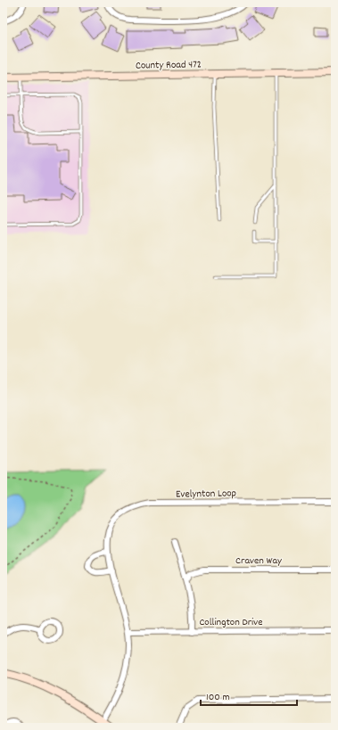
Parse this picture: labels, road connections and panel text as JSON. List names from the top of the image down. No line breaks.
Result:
{"streets":{"street":["County Road 472","Evelynton Loop","Craven Way","Collington Drive"]},"crossings":[["Evelynton Loop","Collington Drive"]],"scale_bar":"100 m"}
